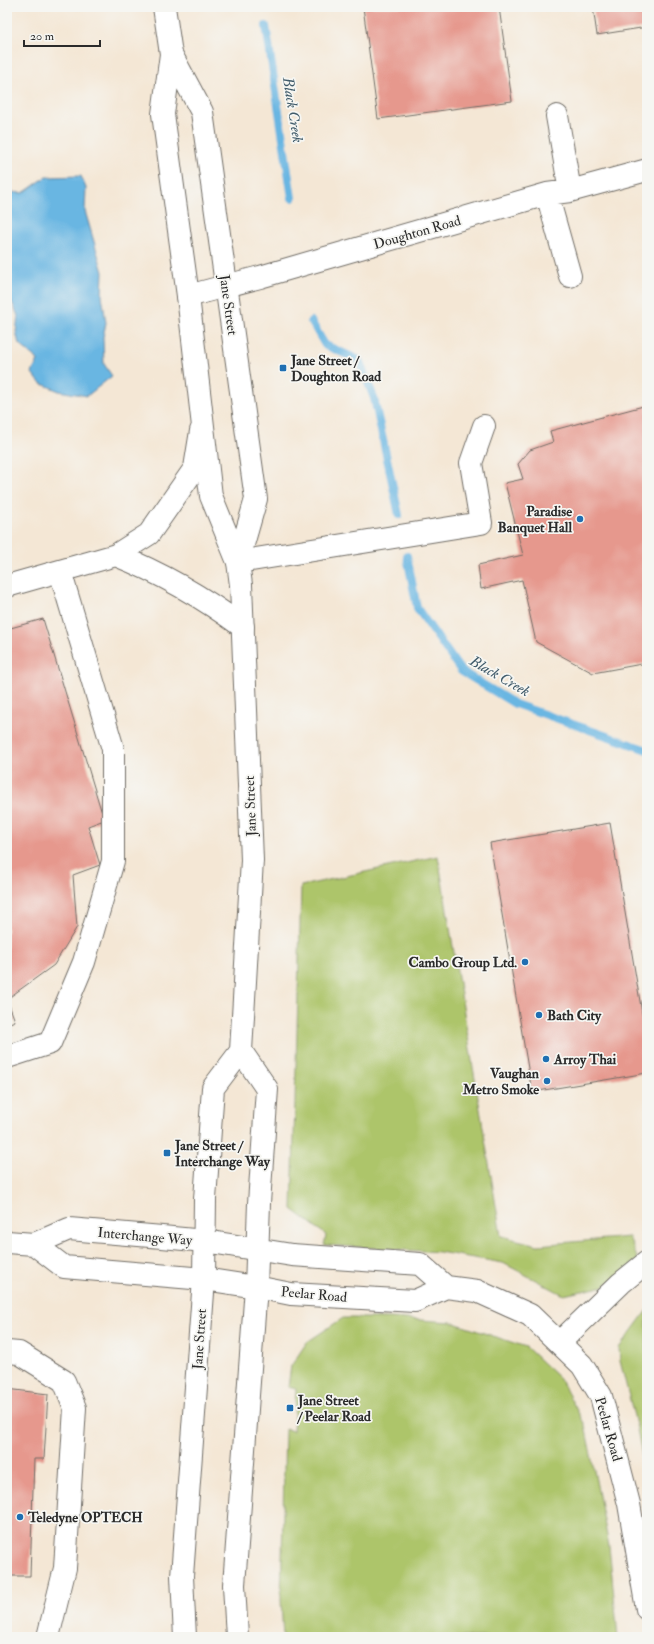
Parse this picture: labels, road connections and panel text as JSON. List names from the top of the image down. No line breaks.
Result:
{"streets":{"main road":["Doughton Road","Jane Street","Interchange Way","Peelar Road"]},"crossings":[["Doughton Road","Jane Street"],["Jane Street","Interchange Way"],["Jane Street","Peelar Road"]],"water":["Black Creek"],"places":{"transit":["Jane Street / Doughton Road","Jane Street / Interchange Way","Jane Street / Peelar Road"],"other":["Paradise Banquet Hall","Cambo Group Ltd.","Bath City","Arroy Thai","Vaughan Metro Smoke","Teledyne OPTECH"]},"scale_bar":"20 m"}
